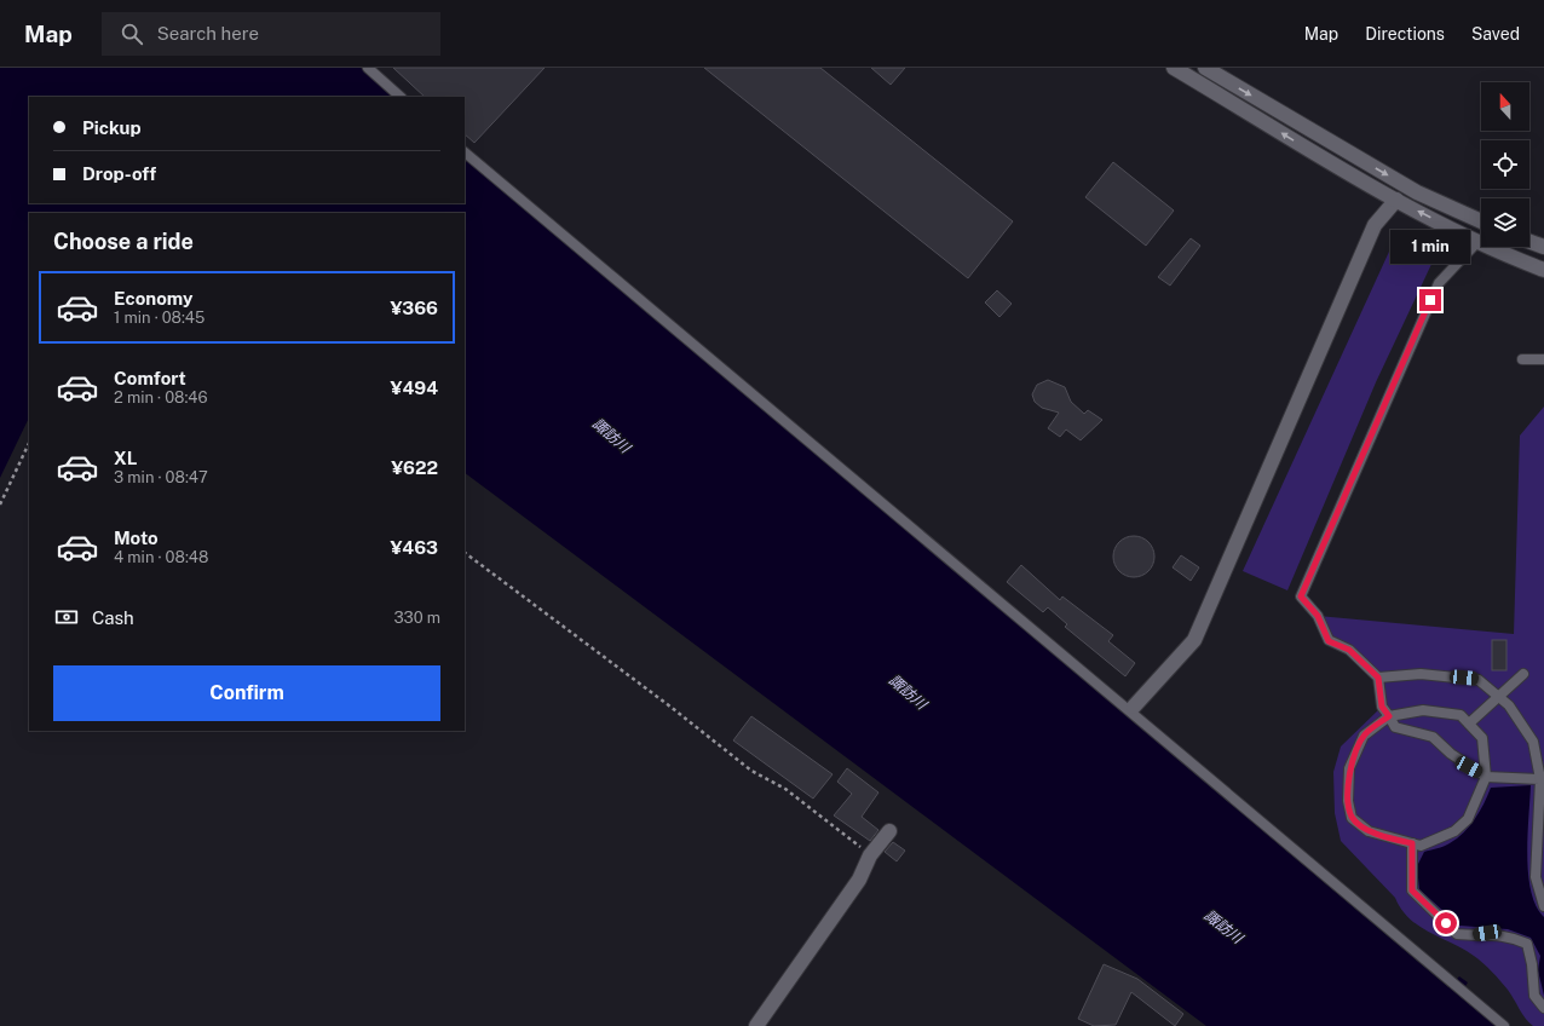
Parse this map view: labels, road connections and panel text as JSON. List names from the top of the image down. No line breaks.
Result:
{"water":["諏訪川"],"north":"top","page":{"header":"Map","search":"Search here","nav":["Map","Directions","Saved"],"banner":["Pickup","Drop-off"],"heading":"Choose a ride","bubble":"1 min","list":[{"name":"Economy","note":"1 min · 08:45","value":"¥366"},{"name":"Comfort","note":"2 min · 08:46","value":"¥494"},{"name":"XL","note":"3 min · 08:47","value":"¥622"},{"name":"Moto","note":"4 min · 08:48","value":"¥463"}],"pay":["Cash","330 m"],"buttons":"Confirm"}}
